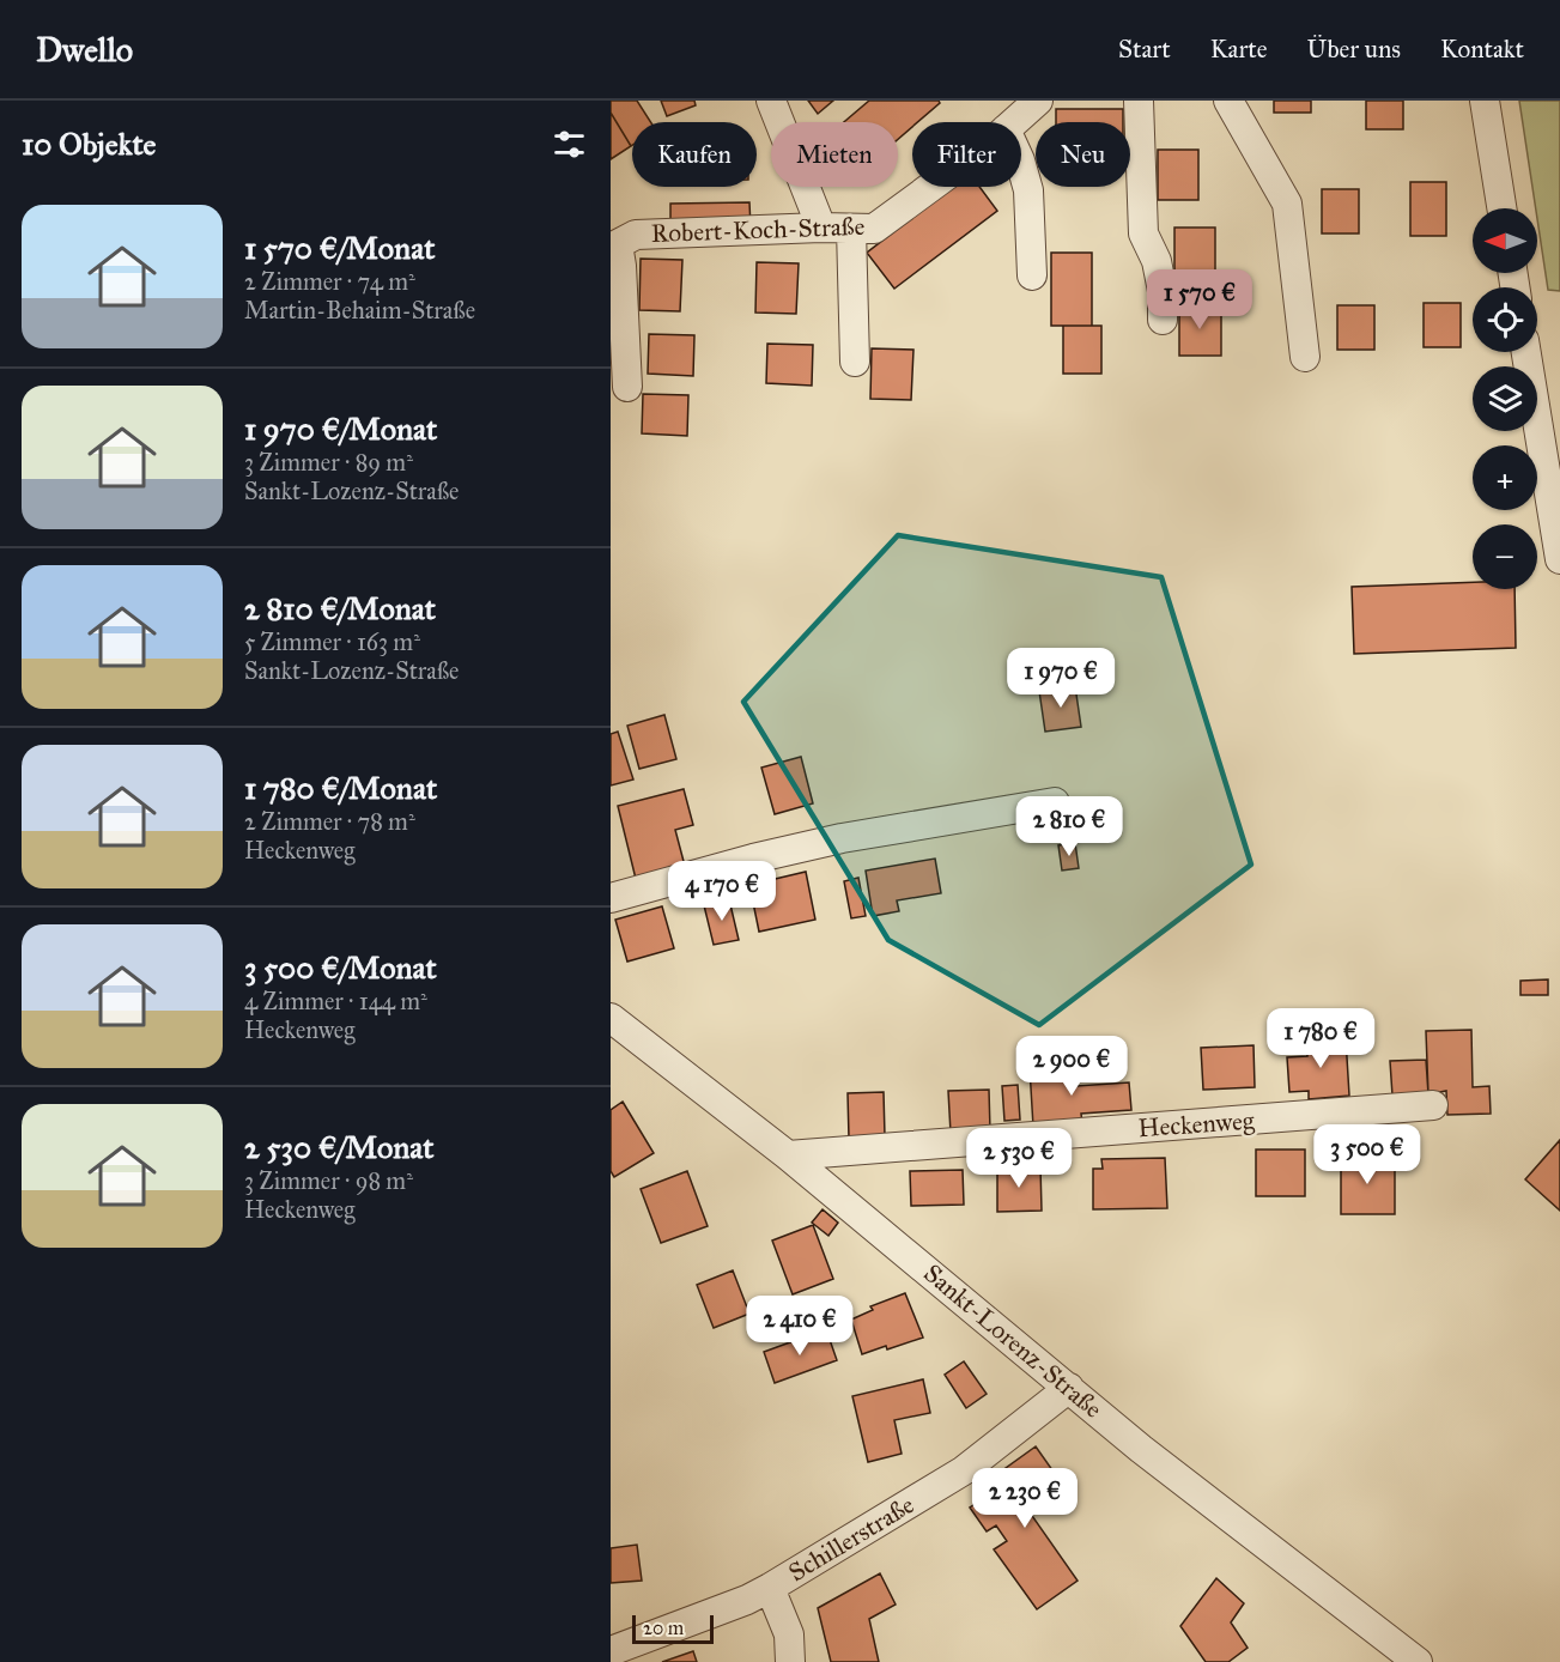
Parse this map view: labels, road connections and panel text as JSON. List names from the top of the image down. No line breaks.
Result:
{"streets":{"street":["Robert-Koch-Straße","Heckenweg","Sankt-Lorenz-Straße","Schillerstraße"]},"crossings":[["Heckenweg","Sankt-Lorenz-Straße"],["Sankt-Lorenz-Straße","Schillerstraße"]],"scale_bar":"20 m","north":"left","page":{"header":"Dwello","nav":["Start","Karte","Über uns","Kontakt"],"heading":"10 Objekte","chip":["Kaufen","Mieten","Filter","Neu"],"list":[{"name":"1 570 €/Monat","note":"2 Zimmer · 74 m² · Martin-Behaim-Straße"},{"name":"1 970 €/Monat","note":"3 Zimmer · 89 m² · Sankt-Lozenz-Straße"},{"name":"2 810 €/Monat","note":"5 Zimmer · 163 m² · Sankt-Lozenz-Straße"},{"name":"1 780 €/Monat","note":"2 Zimmer · 78 m² · Heckenweg"},{"name":"3 500 €/Monat","note":"4 Zimmer · 144 m² · Heckenweg"},{"name":"2 530 €/Monat","note":"3 Zimmer · 98 m² · Heckenweg"}],"map_buttons":["+","−"],"price":["1 570 €","1 970 €","2 810 €","4 170 €","1 780 €","2 900 €","3 500 €","2 530 €","2 410 €","2 230 €"],"scale":"20 m"}}
